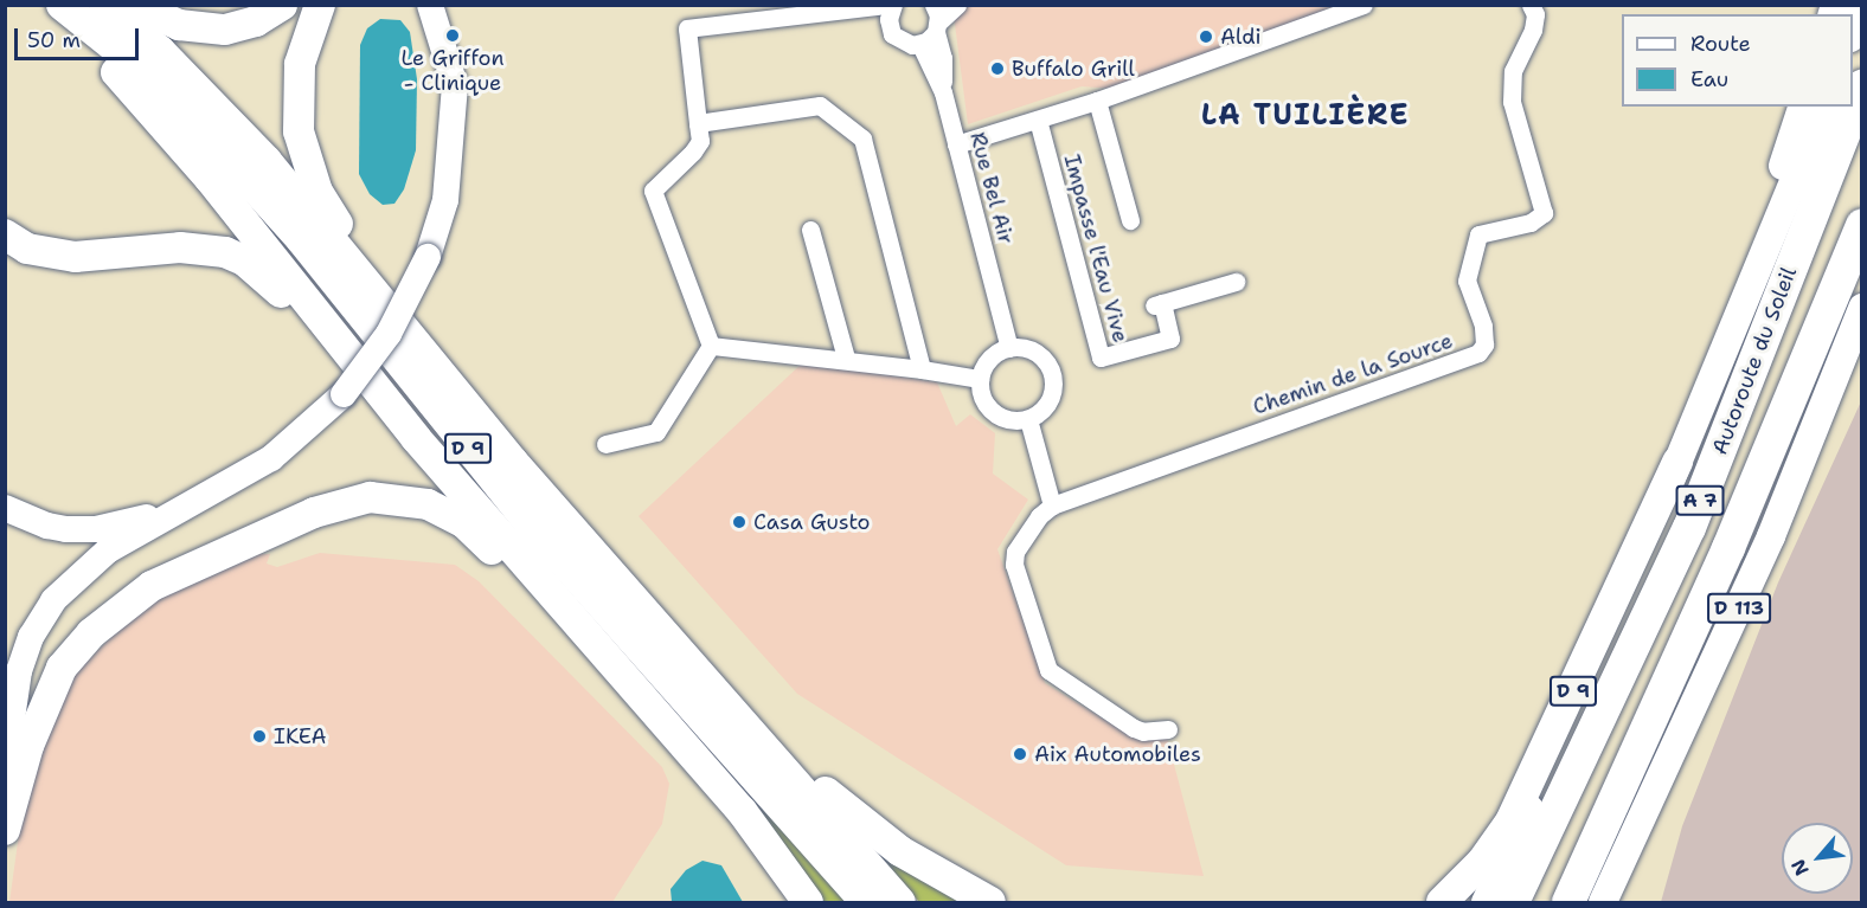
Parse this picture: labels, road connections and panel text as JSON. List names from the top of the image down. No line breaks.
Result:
{"streets":{"highway":["Autoroute du Soleil","D 9","A 7"],"main road":["D 113"],"street":["Rue Bel Air","Impasse l'Eau Vive","Chemin de la Source"]},"districts":["LA TUILIÈRE"],"places":["Le Griffon - Clinique","Aldi","Buffalo Grill","Casa Gusto","IKEA","Aix Automobiles"],"legend":["Route","Eau"],"scale_bar":"50 m","north":"bottom left"}
